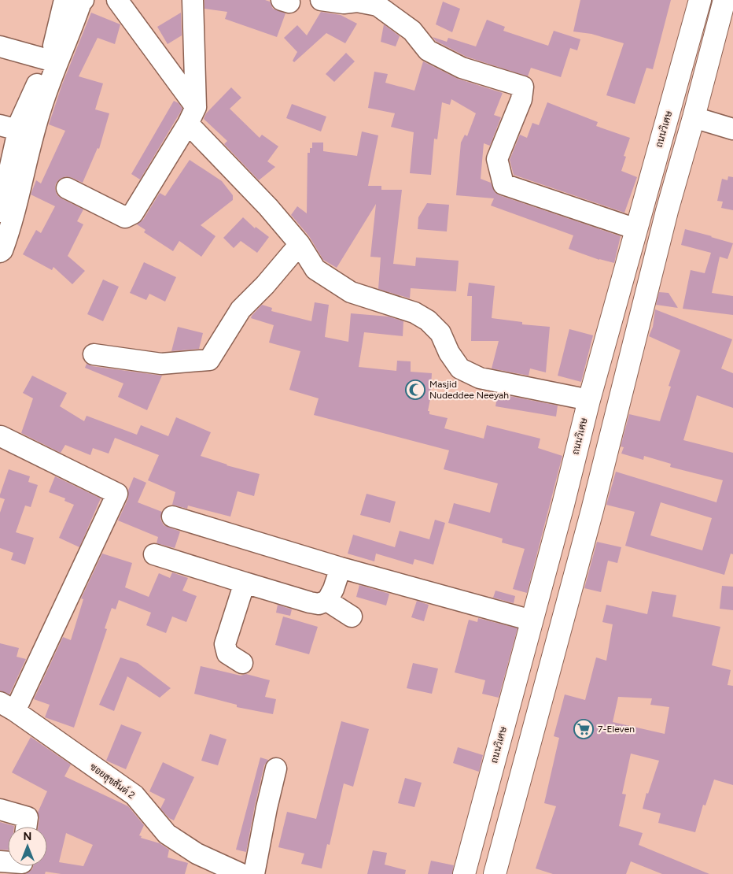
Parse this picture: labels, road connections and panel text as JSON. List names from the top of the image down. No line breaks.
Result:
{"streets":{"main road":["ถนนวิเศษ"],"street":["ซอยสุขสันต์ 2"]},"places":{"mosque":["Masjid Nudeddee Neeyah"],"supermarket":["7-Eleven"]},"north":"top"}
